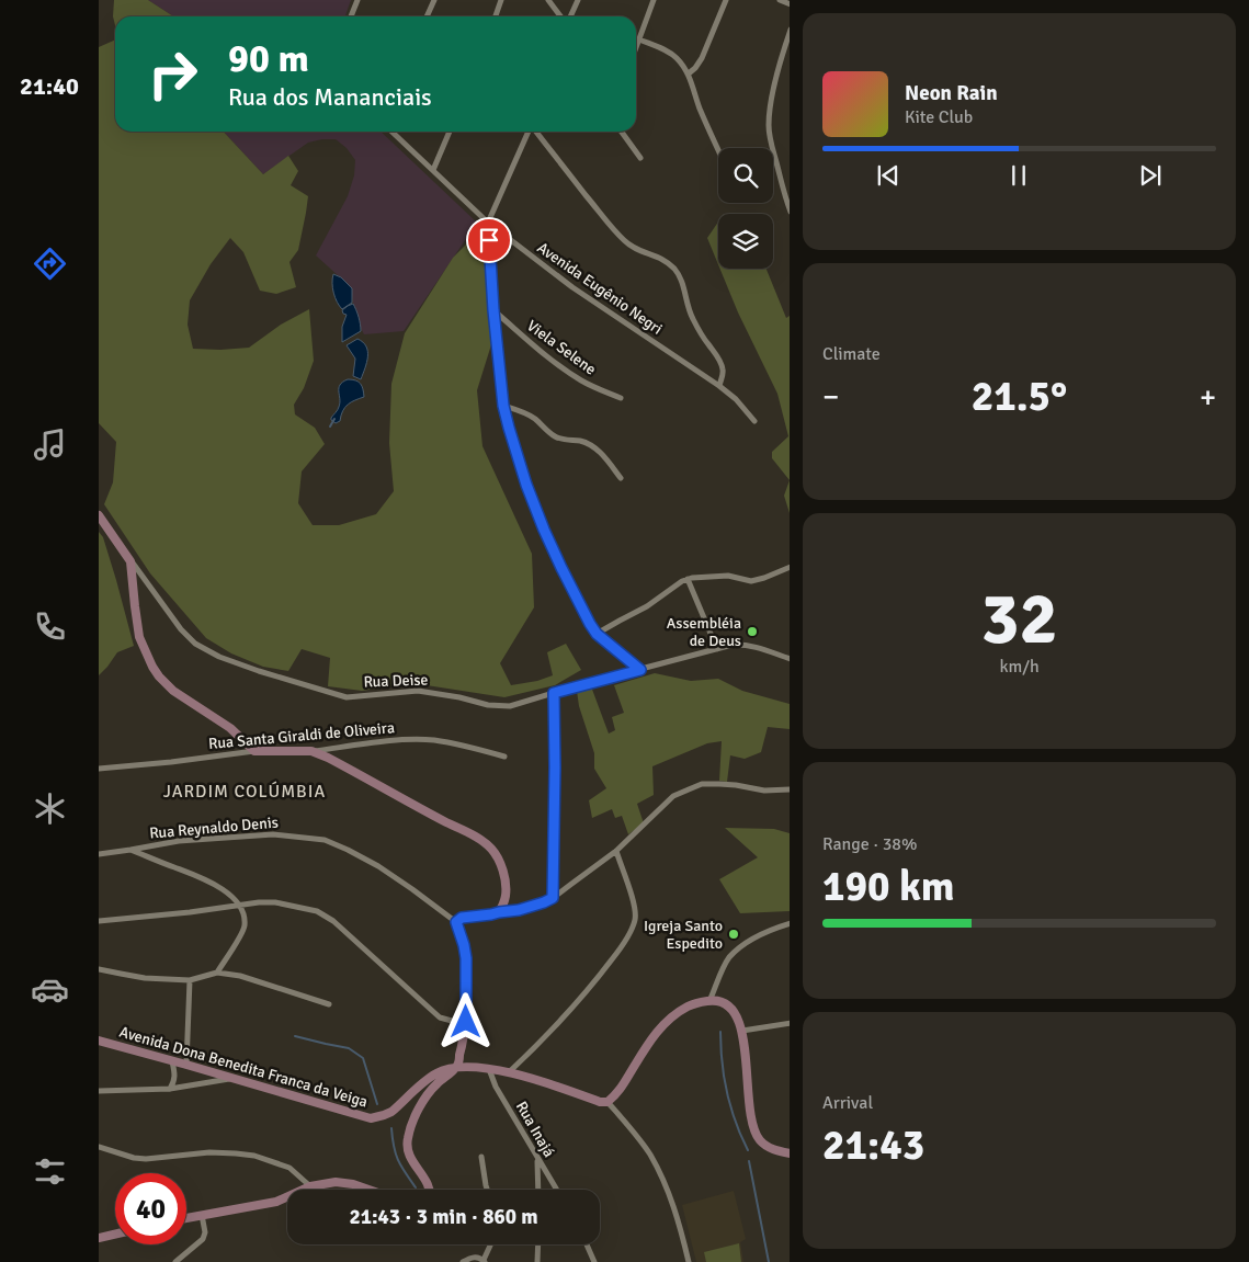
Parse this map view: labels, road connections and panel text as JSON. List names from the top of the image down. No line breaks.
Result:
{"streets":{"street":["Avenida Eugênio Negri","Viela Selene","Rua Deise","Rua Santa Giraldi de Oliveira","Rua Reynaldo Denis","Avenida Dona Benedita Franca da Veiga","Rua Inajá"]},"crossings":[["Avenida Dona Benedita Franca da Veiga","Rua Inajá"]],"districts":["JARDIM COLÚMBIA"],"places":["Assembléia de Deus","Igreja Santo Espedito"],"page":{"tabs":"21:40","turn":["90 m","Rua dos Mananciais"],"song":["Neon Rain","Kite Club"],"tile":["Climate",["32","km/h"],["Range · 38%","190 km"],["Arrival","21:43"]],"heat":["−","21.5°","+"],"limit":"40","trip":"21:43 · 3 min · 860 m"}}
